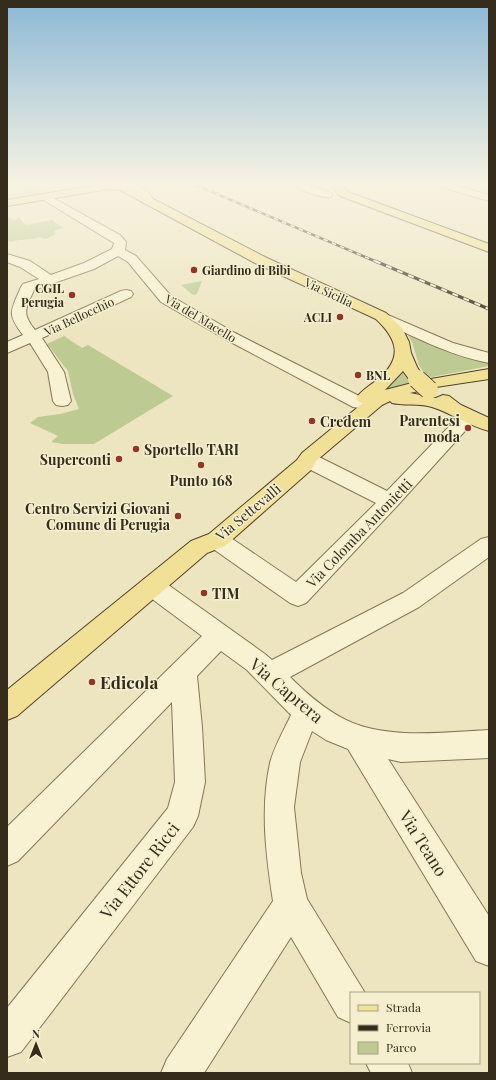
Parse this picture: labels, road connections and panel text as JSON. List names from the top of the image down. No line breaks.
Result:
{"streets":{"main road":["Via Sicilia","Via Settevalli"],"street":["Via Bellocchio","Via del Macello","Via Colomba Antonietti","Via Caprera","Via Teano","Via Ettore Ricci"]},"crossings":[["Via Settevalli","Via Colomba Antonietti"],["Via Settevalli","Via Caprera"],["Via Caprera","Via Teano"]],"places":["Giardino di Bibi","CGIL Perugia","ACLI","BNL","Credem","Parentesi moda","Sportello TARI","Superconti","Punto 168","Centro Servizi Giovani Comune di Perugia","TIM","Edicola"],"legend":["Strada","Ferrovia","Parco"],"north":"top"}
